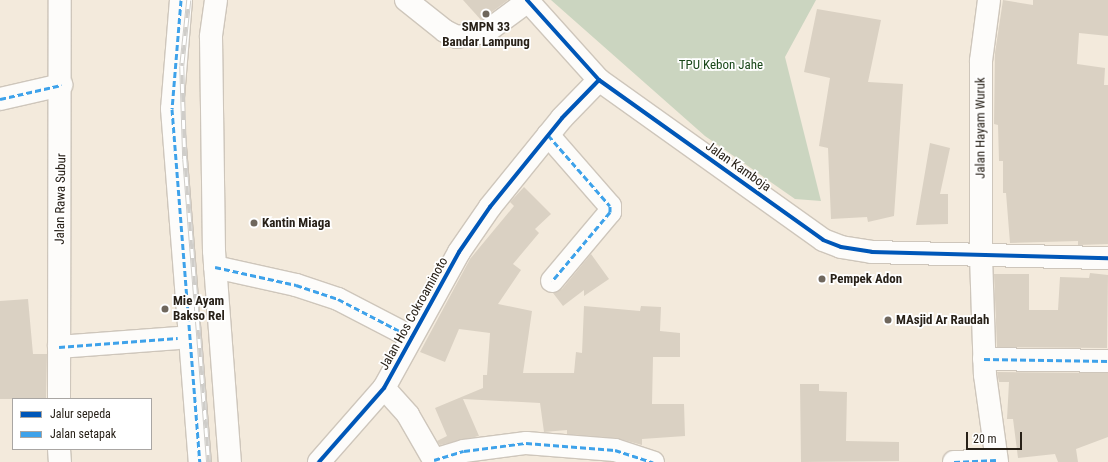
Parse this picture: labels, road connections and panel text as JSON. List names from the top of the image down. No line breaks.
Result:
{"streets":{"street":["Jalan Hayam Wuruk","Jalan Kamboja","Jalan Rawa Subur","Jalan Hos Cokroaminoto"]},"crossings":[["Jalan Hayam Wuruk","Jalan Kamboja"],["Jalan Kamboja","Jalan Hos Cokroaminoto"]],"parks":["TPU Kebon Jahe"],"places":["SMPN 33 Bandar Lampung","Kantin Miaga","Pempek Adon","Mie Ayam Bakso Rel","MAsjid Ar Raudah"],"legend":["Jalur sepeda","Jalan setapak"],"scale_bar":"20 m"}
